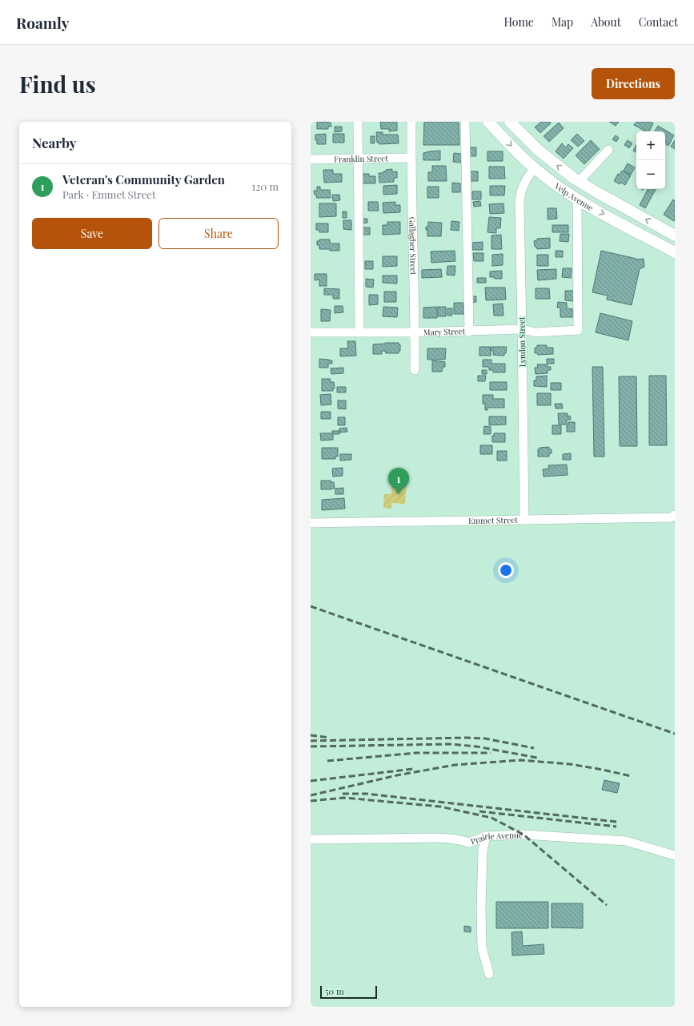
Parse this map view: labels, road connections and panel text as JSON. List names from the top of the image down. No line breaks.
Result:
{"streets":{"main road":["Velp Avenue"],"street":["Franklin Street","Gallagher Street","Mary Street","Lyndon Street","Emmet Street","Prairie Avenue"]},"crossings":[["Franklin Street","Gallagher Street"],["Velp Avenue","Mary Street"],["Velp Avenue","Lyndon Street"],["Gallagher Street","Mary Street"],["Mary Street","Lyndon Street"],["Lyndon Street","Emmet Street"]],"scale_bar":"50 m","page":{"header":"Roamly","nav":["Home","Map","About","Contact"],"buttons":["Directions",["Save","Share"]],"title":"Find us","heading":"Nearby","map_buttons":["+","−"],"list":[{"mark":"1","name":"Veteran's Community Garden","note":"Park · Emmet Street","value":"120 m"}],"pins":"1","scale":"50 m"}}
